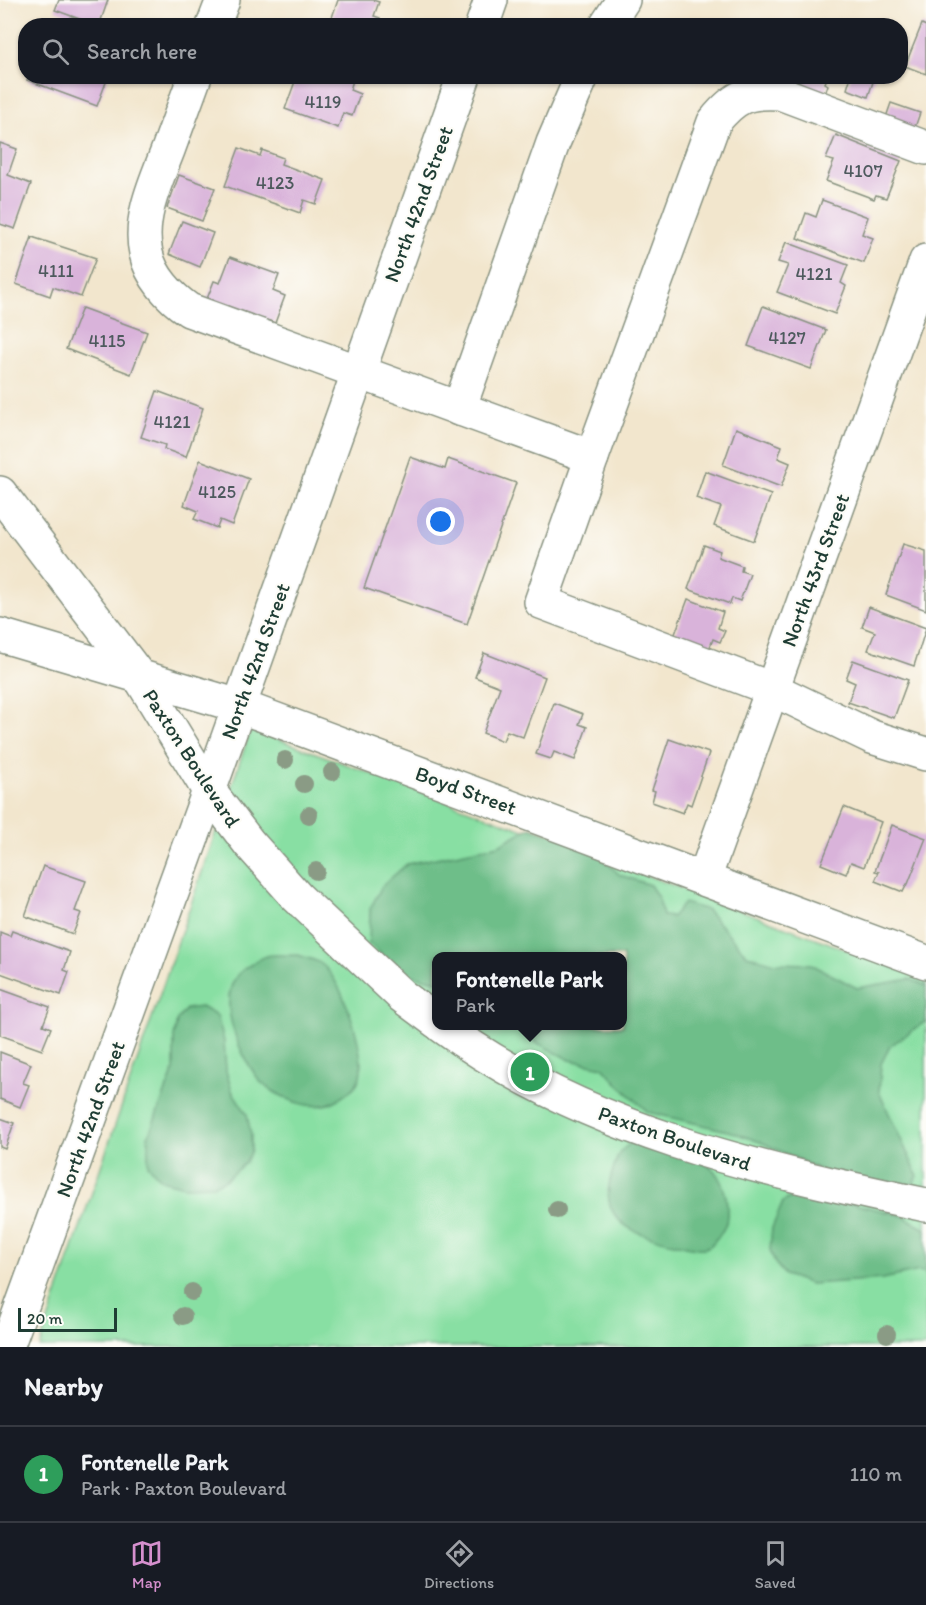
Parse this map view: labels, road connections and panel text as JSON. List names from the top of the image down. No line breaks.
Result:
{"streets":{"street":["North 42nd Street","North 43rd Street","Paxton Boulevard","Boyd Street"]},"crossings":[["North 42nd Street","Paxton Boulevard"],["North 42nd Street","Boyd Street"],["North 43rd Street","Boyd Street"],["Paxton Boulevard","Boyd Street"]],"house_numbers":["4119","4107","4123","4111","4121","4127","4115","4121","4125"],"scale_bar":"20 m","page":{"search":"Search here","popup":["Fontenelle Park","Park"],"pins":"1","scale":"20 m","heading":"Nearby","list":[{"mark":"1","name":"Fontenelle Park","note":"Park · Paxton Boulevard","value":"110 m"}],"nav":["Map","Directions","Saved"]}}
